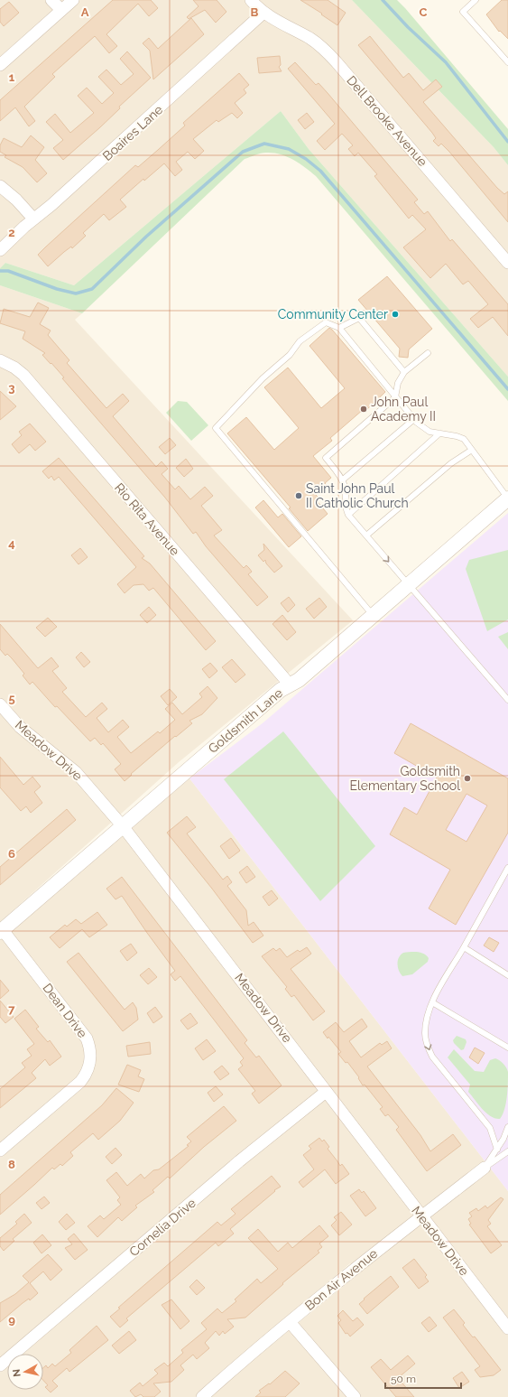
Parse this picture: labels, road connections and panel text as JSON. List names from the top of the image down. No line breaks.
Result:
{"streets":{"street":["Dell Brooke Avenue","Boaires Lane","Rio Rita Avenue","Goldsmith Lane","Meadow Drive","Dean Drive","Cornelia Drive","Bon Air Avenue"]},"crossings":[["Dell Brooke Avenue","Boaires Lane"],["Rio Rita Avenue","Goldsmith Lane"],["Goldsmith Lane","Meadow Drive"],["Goldsmith Lane","Dean Drive"],["Meadow Drive","Cornelia Drive"],["Meadow Drive","Bon Air Avenue"]],"places":["Community Center","John Paul Academy II","Saint John Paul II Catholic Church","Goldsmith Elementary School"],"scale_bar":"50 m","north":"left","grid":{"columns":["A","B","C"],"rows":["1","2","3","4","5","6","7","8","9"]}}
